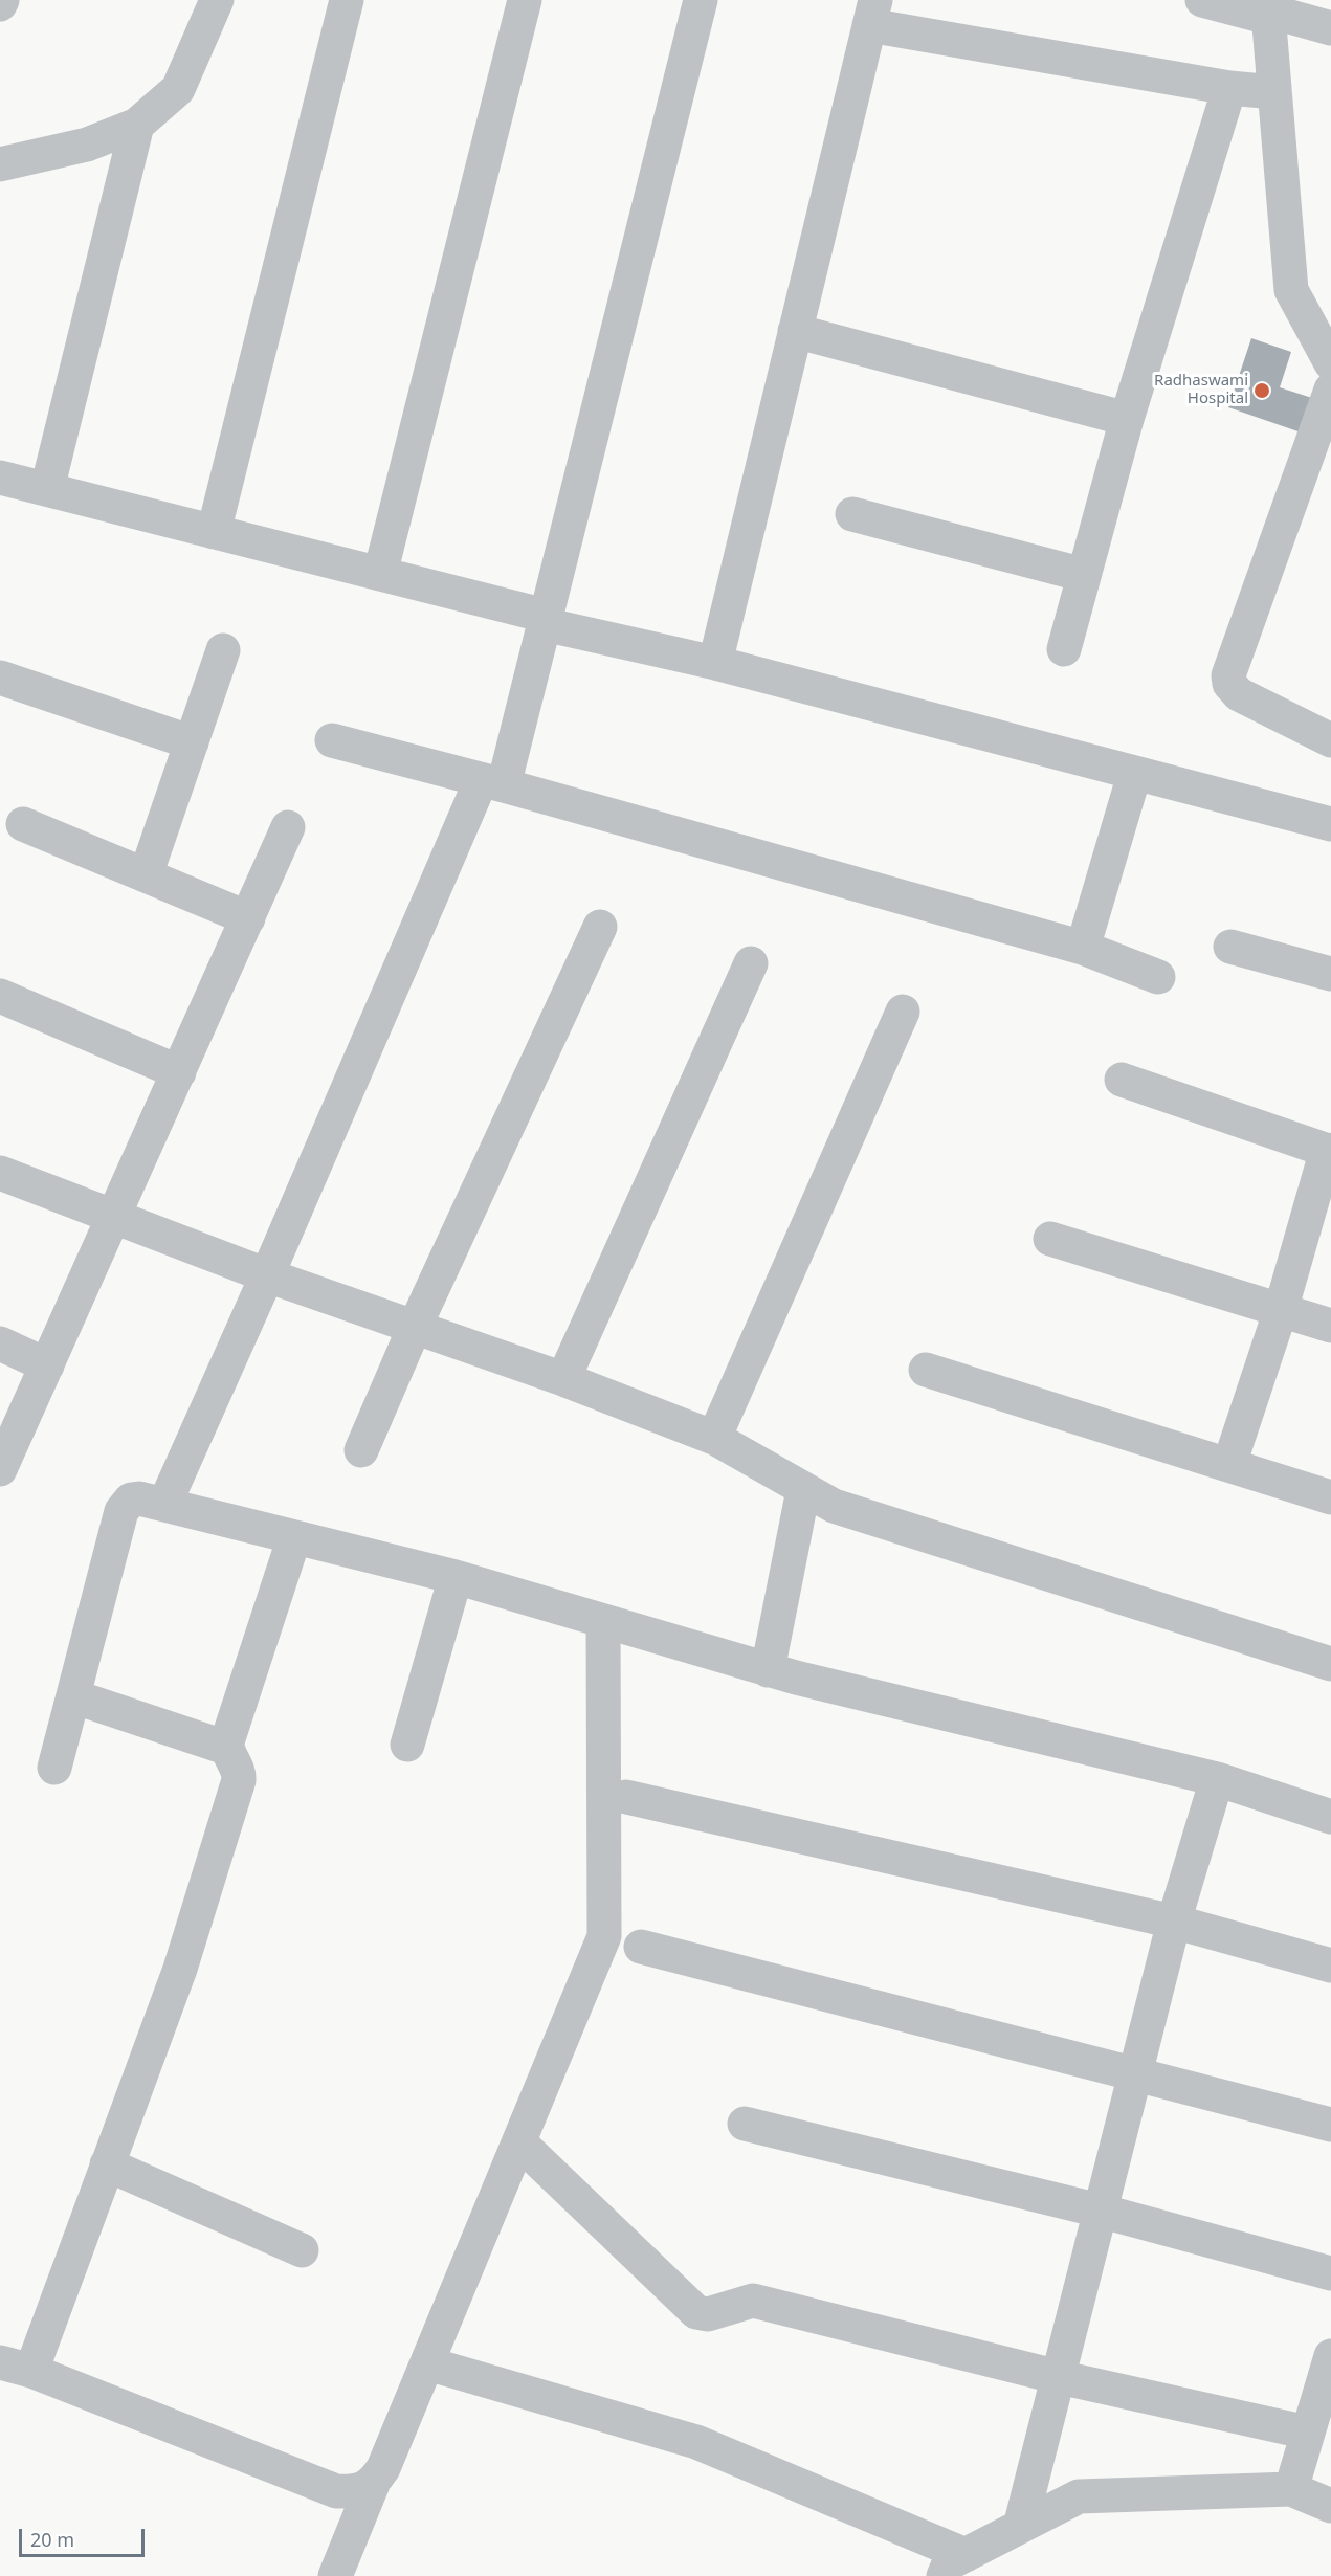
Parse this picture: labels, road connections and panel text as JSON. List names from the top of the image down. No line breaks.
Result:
{"places":["Radhaswami Hospital"],"scale_bar":"20 m"}
